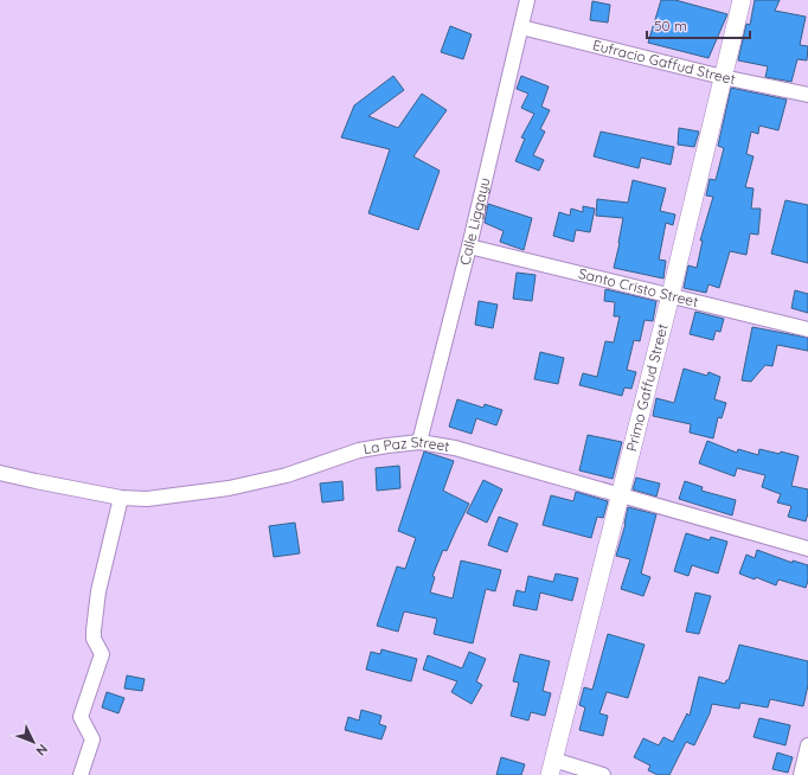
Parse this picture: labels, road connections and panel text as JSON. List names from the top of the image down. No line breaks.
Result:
{"streets":{"main road":["Primo Gaffud Street"],"street":["Eufracio Gaffud Street","Calle Liggayu","Santo Cristo Street","La Paz Street"]},"crossings":[["Eufracio Gaffud Street","Calle Liggayu"],["Eufracio Gaffud Street","Primo Gaffud Street"],["Calle Liggayu","Santo Cristo Street"],["Calle Liggayu","La Paz Street"],["Santo Cristo Street","Primo Gaffud Street"],["Primo Gaffud Street","La Paz Street"]],"scale_bar":"50 m","north":"bottom right"}
